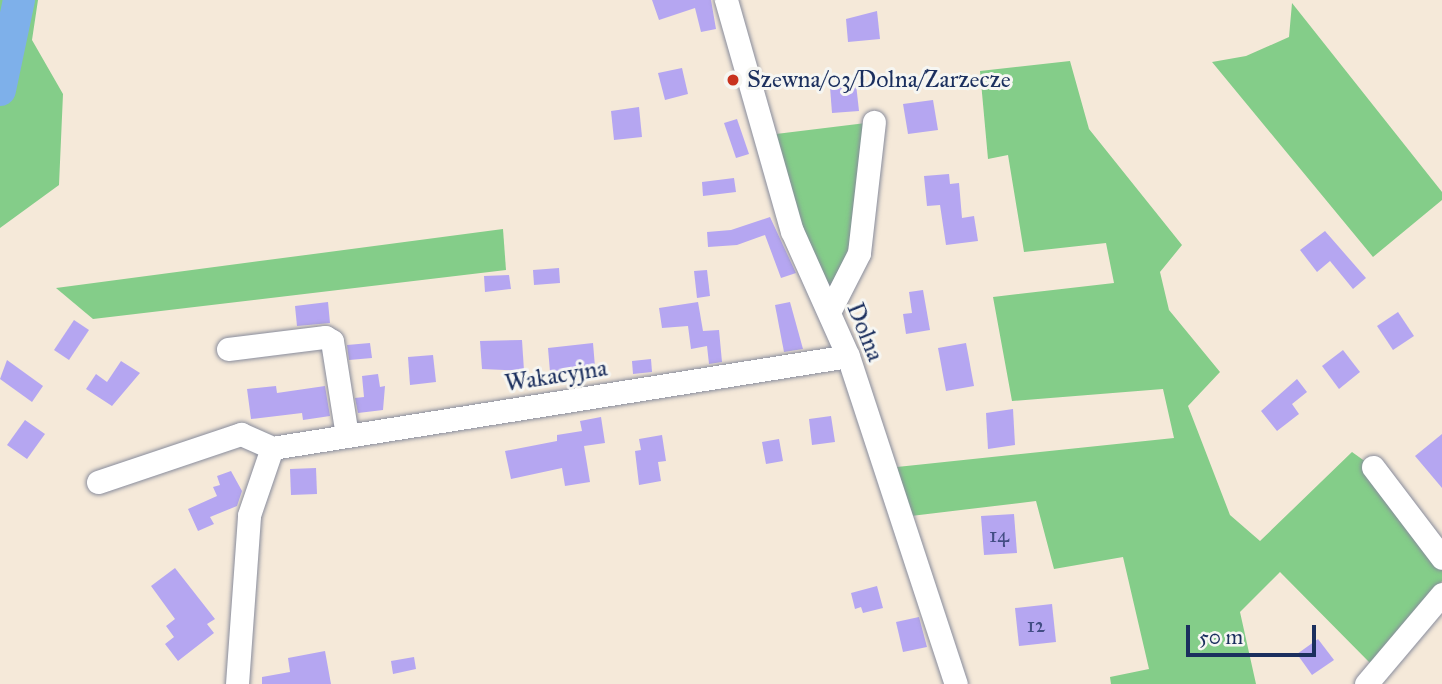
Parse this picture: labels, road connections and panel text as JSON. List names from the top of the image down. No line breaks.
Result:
{"streets":{"street":["Dolna","Wakacyjna"]},"crossings":[["Dolna","Wakacyjna"]],"places":["Szewna/03/Dolna/Zarzecze"],"house_numbers":["14","12"],"scale_bar":"50 m"}
